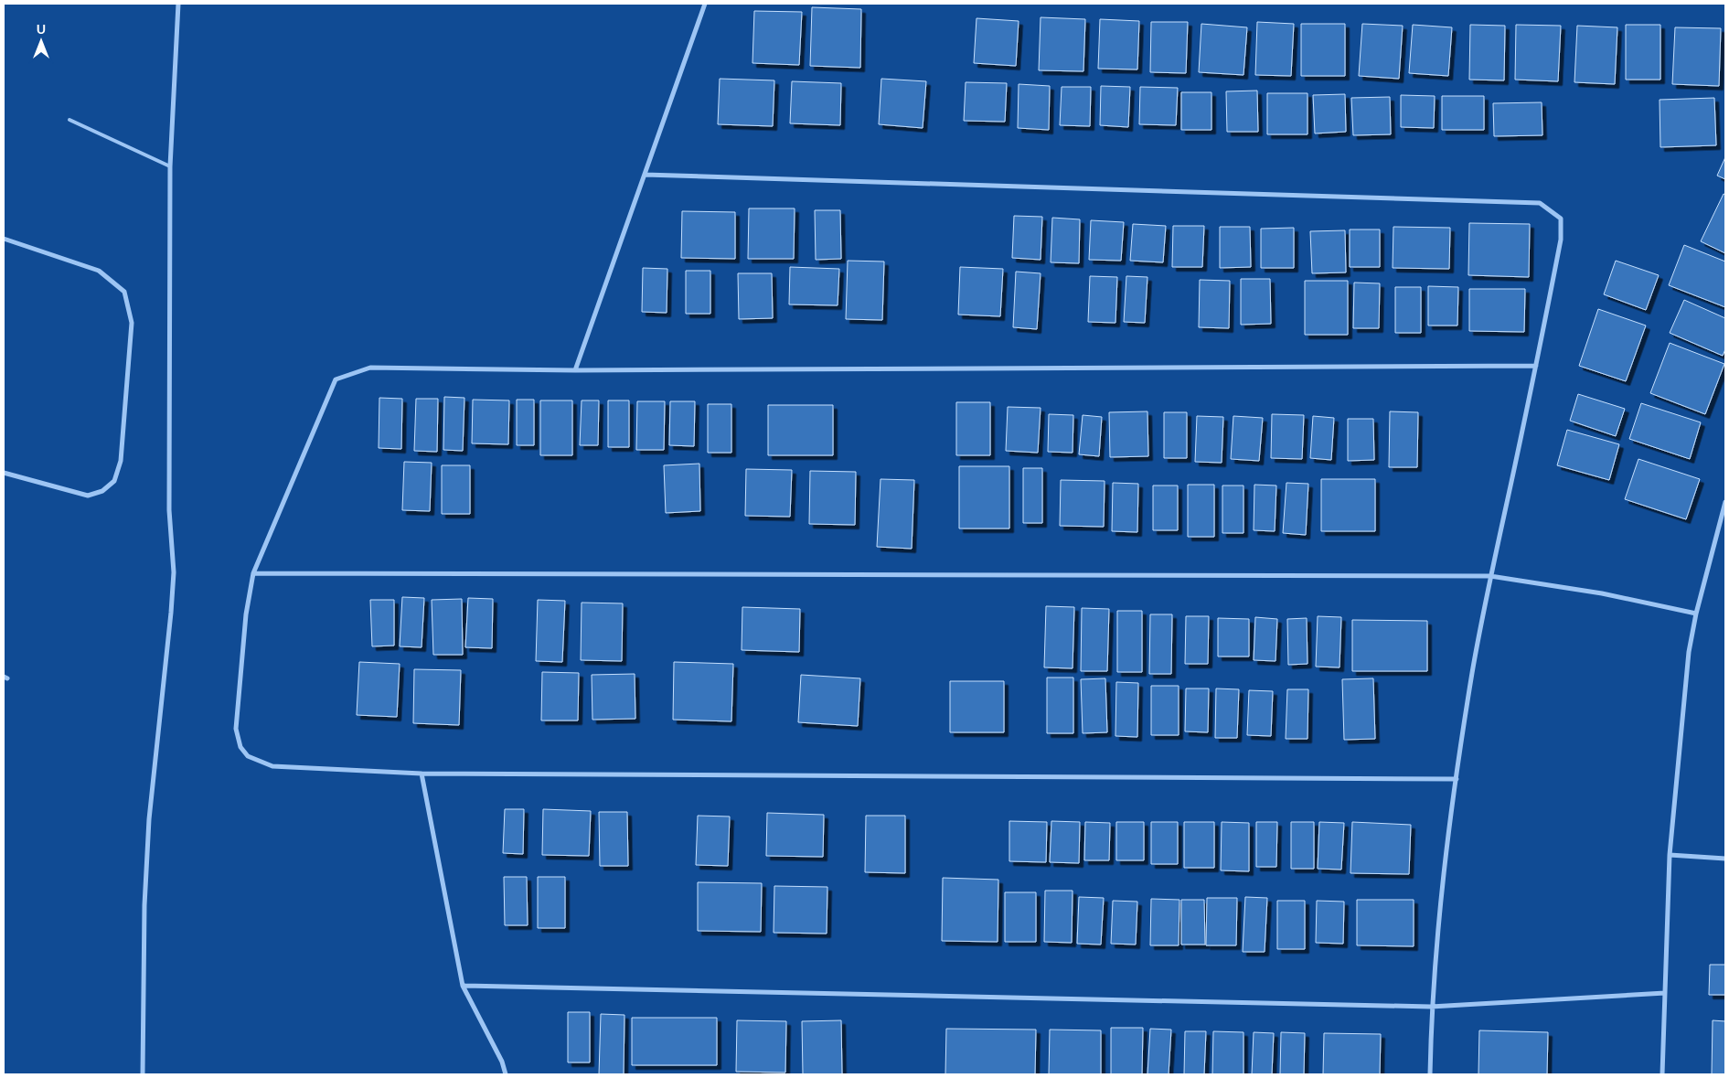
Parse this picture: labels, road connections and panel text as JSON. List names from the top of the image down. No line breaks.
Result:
{"north":"top"}
